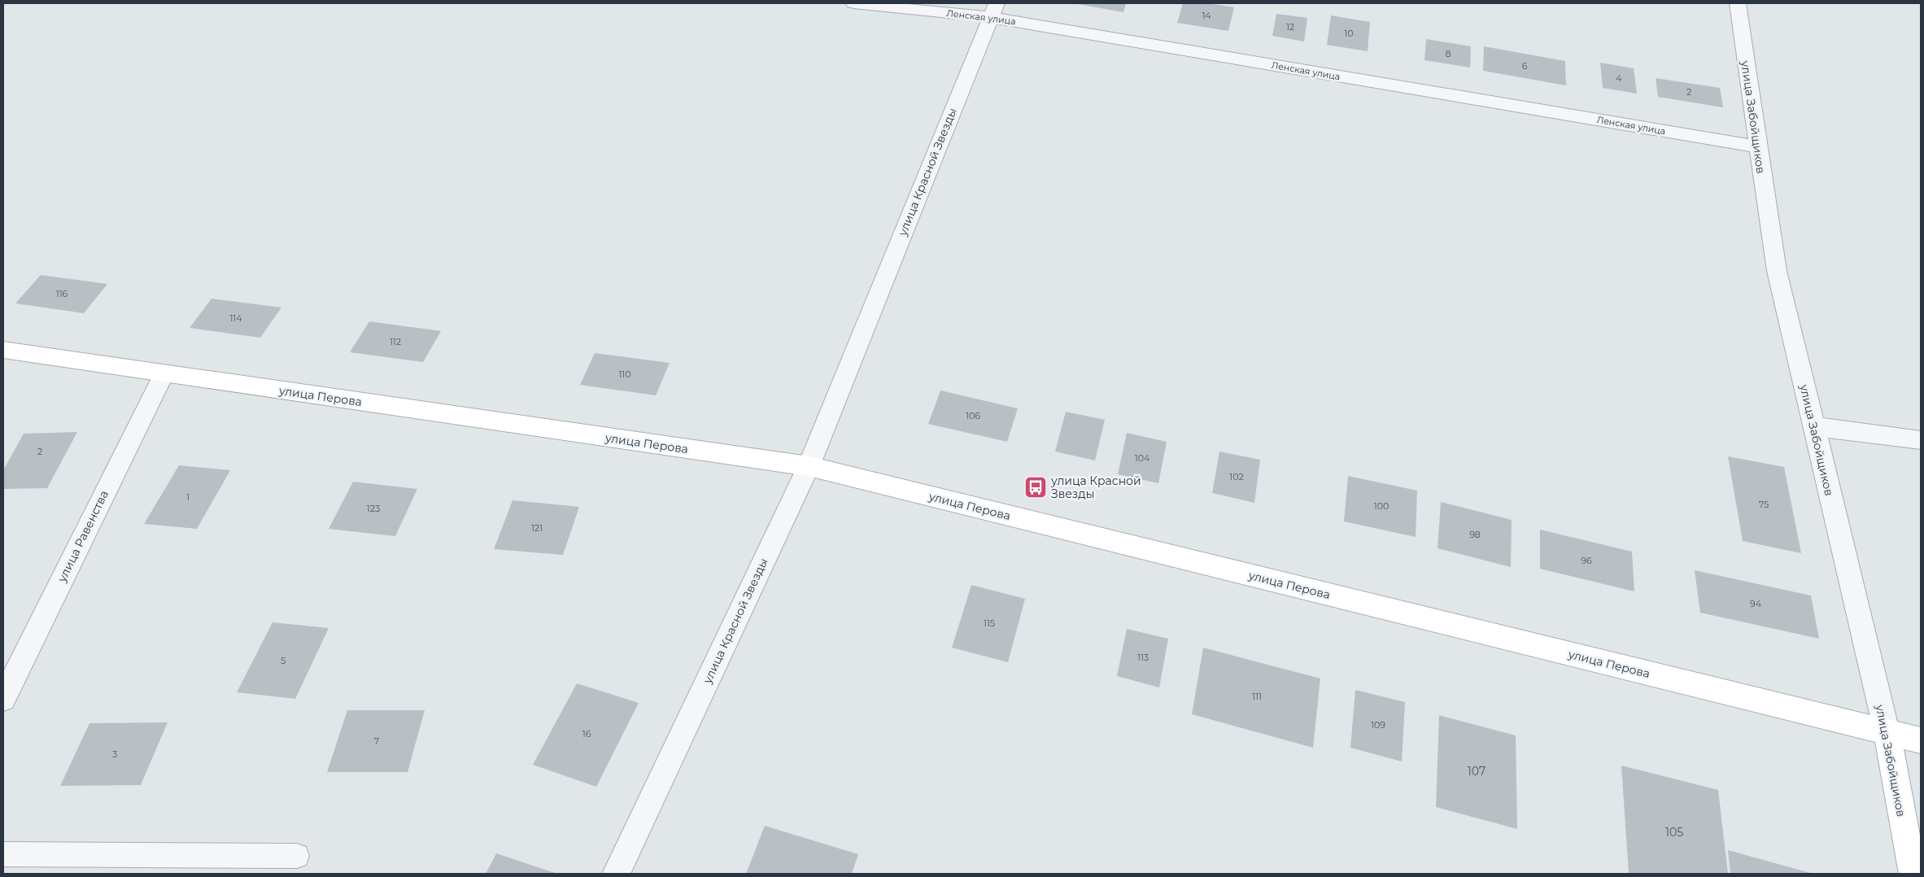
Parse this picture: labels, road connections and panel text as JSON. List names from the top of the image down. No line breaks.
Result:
{"streets":{"main road":["улица Забойщиков","улица Перова"],"street":["Ленская улица","улица Красной Звезды","улица Равенства"]},"crossings":[["Ленская улица","улица Забойщиков"],["Ленская улица","улица Красной Звезды"],["улица Забойщиков","улица Перова"],["улица Красной Звезды","улица Перова"],["улица Перова","улица Равенства"]],"places":{"bus stop":["улица Красной Звезды"]},"house_numbers":["14","12","10","8","6","4","2","116","114","112","110","106","2","104","102","1","75","100","123","121","98","96","94","115","113","5","111","109","16","7","3","107","105"]}
